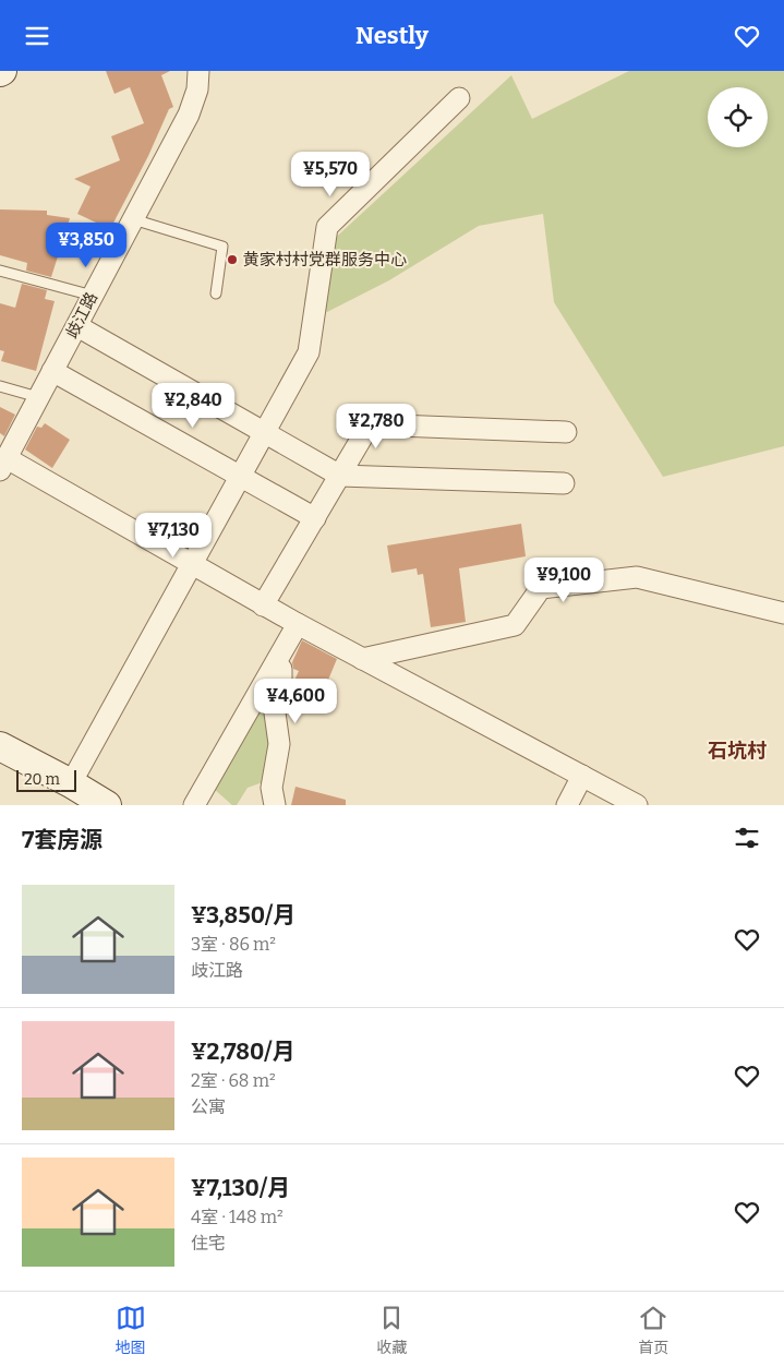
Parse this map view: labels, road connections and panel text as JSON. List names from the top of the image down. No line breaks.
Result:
{"streets":{"street":["歧江路"]},"districts":["石坑村"],"places":["黄家村村党群服务中心"],"scale_bar":"20 m","page":{"header":"Nestly","price":["¥5,570","¥3,850","¥2,840","¥2,780","¥7,130","¥9,100","¥4,600"],"scale":"20 m","heading":"7套房源","list":[{"name":"¥3,850/月","note":"3室 · 86 m² · 歧江路"},{"name":"¥2,780/月","note":"2室 · 68 m² · 公寓"},{"name":"¥7,130/月","note":"4室 · 148 m² · 住宅"}],"tabs":["地图","收藏","首页"]}}
